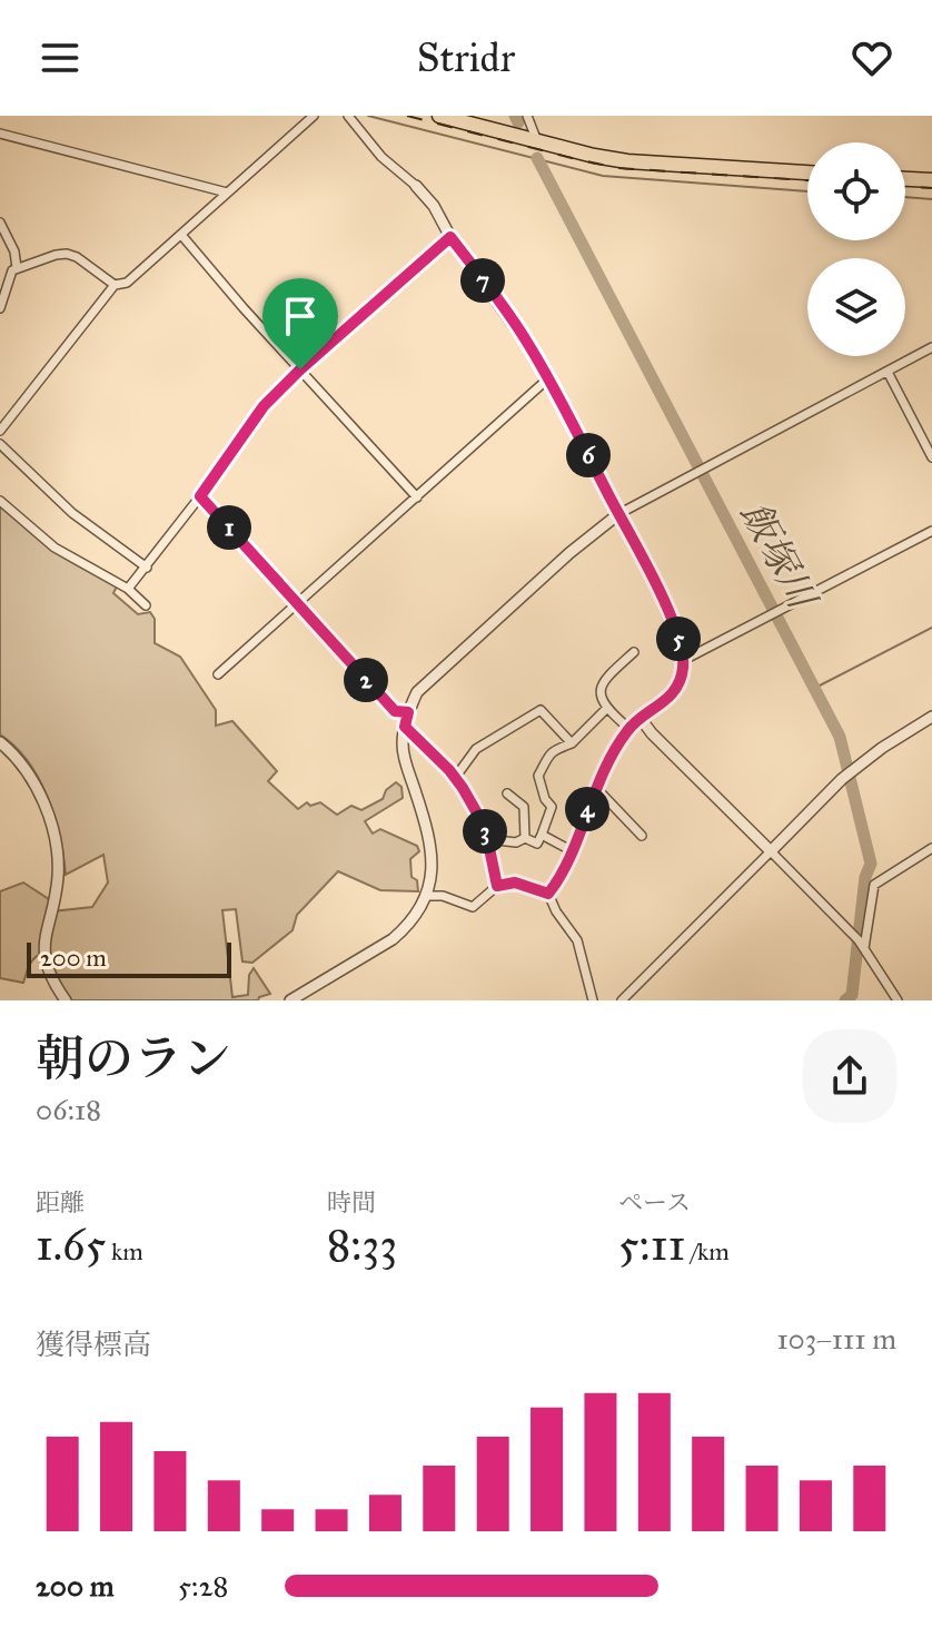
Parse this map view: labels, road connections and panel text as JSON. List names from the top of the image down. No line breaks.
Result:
{"water":["飯塚川"],"scale_bar":"200 m","page":{"header":"Stridr","pins":["7","6","1","5","2","4","3"],"scale":"200 m","heading":["朝のラン","06:18"],"stats":[["距離","1.65 km"],["時間","8:33"],["ペース","5:11 /km"]],"chart":["獲得標高","103–111 m"],"list":[{"name":"200 m","note":"5:28"}]}}
